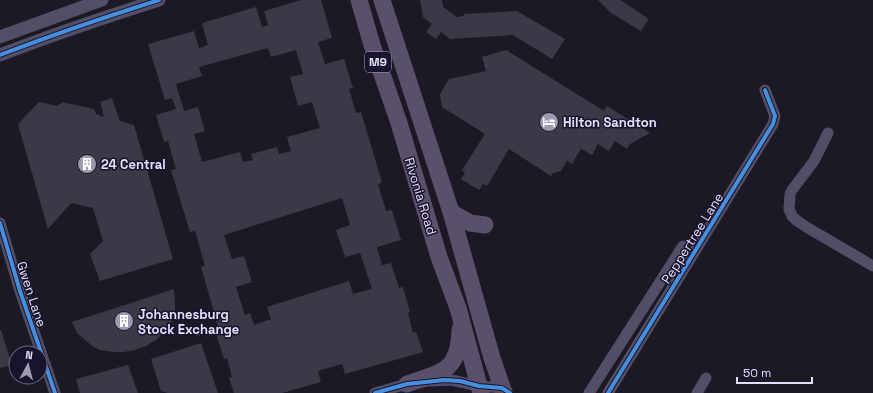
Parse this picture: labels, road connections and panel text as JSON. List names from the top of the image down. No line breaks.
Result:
{"streets":{"main road":["M9","Rivonia Road"],"street":["Peppertree Lane","Gwen Lane"]},"places":{"hotel":["Hilton Sandton"],"building":["24 Central","Johannesburg Stock Exchange"]},"scale_bar":"50 m","north":"top"}
